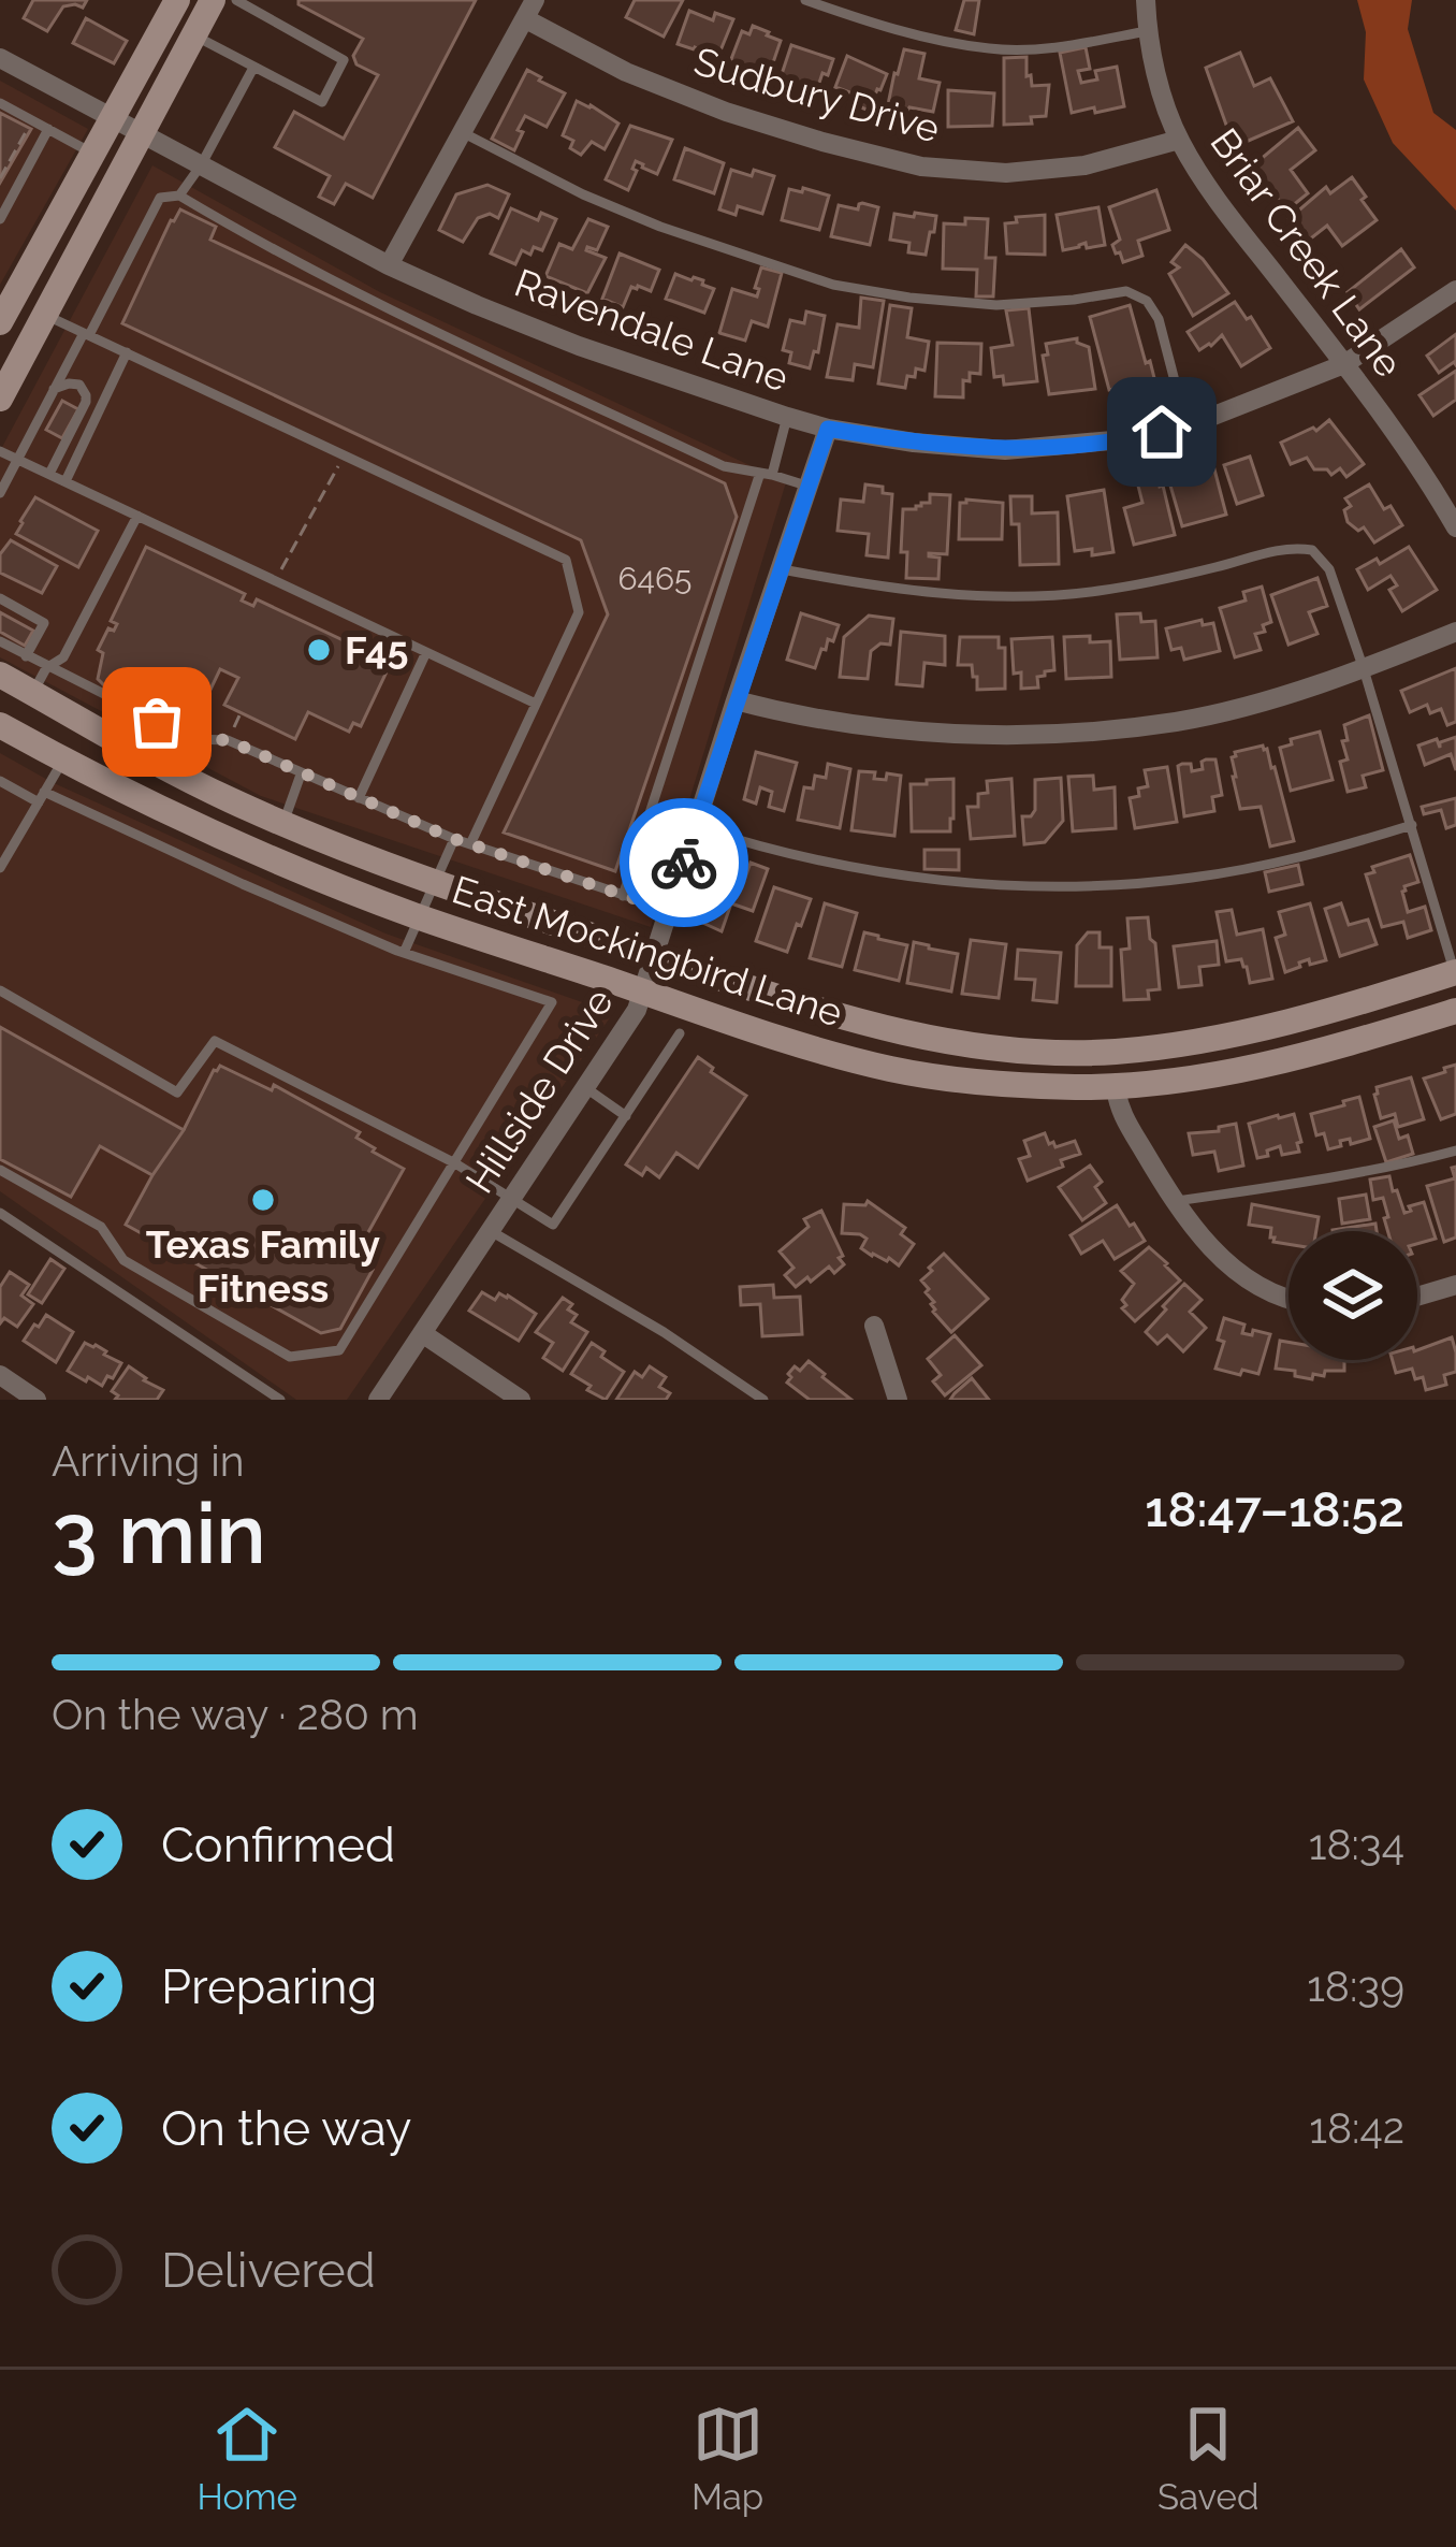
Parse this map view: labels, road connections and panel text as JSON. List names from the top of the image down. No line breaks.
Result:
{"streets":{"main road":["East Mockingbird Lane"],"street":["Sudbury Drive","Briar Creek Lane","Ravendale Lane","Hillside Drive"]},"crossings":[["Sudbury Drive","Briar Creek Lane"],["Briar Creek Lane","Ravendale Lane"],["Ravendale Lane","Hillside Drive"],["East Mockingbird Lane","Hillside Drive"]],"places":["F45","Texas Family Fitness"],"house_numbers":["6465"],"page":{"heading":["3 min","Arriving in","18:47–18:52"],"bar":"On the way · 280 m","list":[["Confirmed","18:34"],["Preparing","18:39"],["On the way","18:42"],"Delivered"],"tabs":["Home","Map","Saved"]}}
